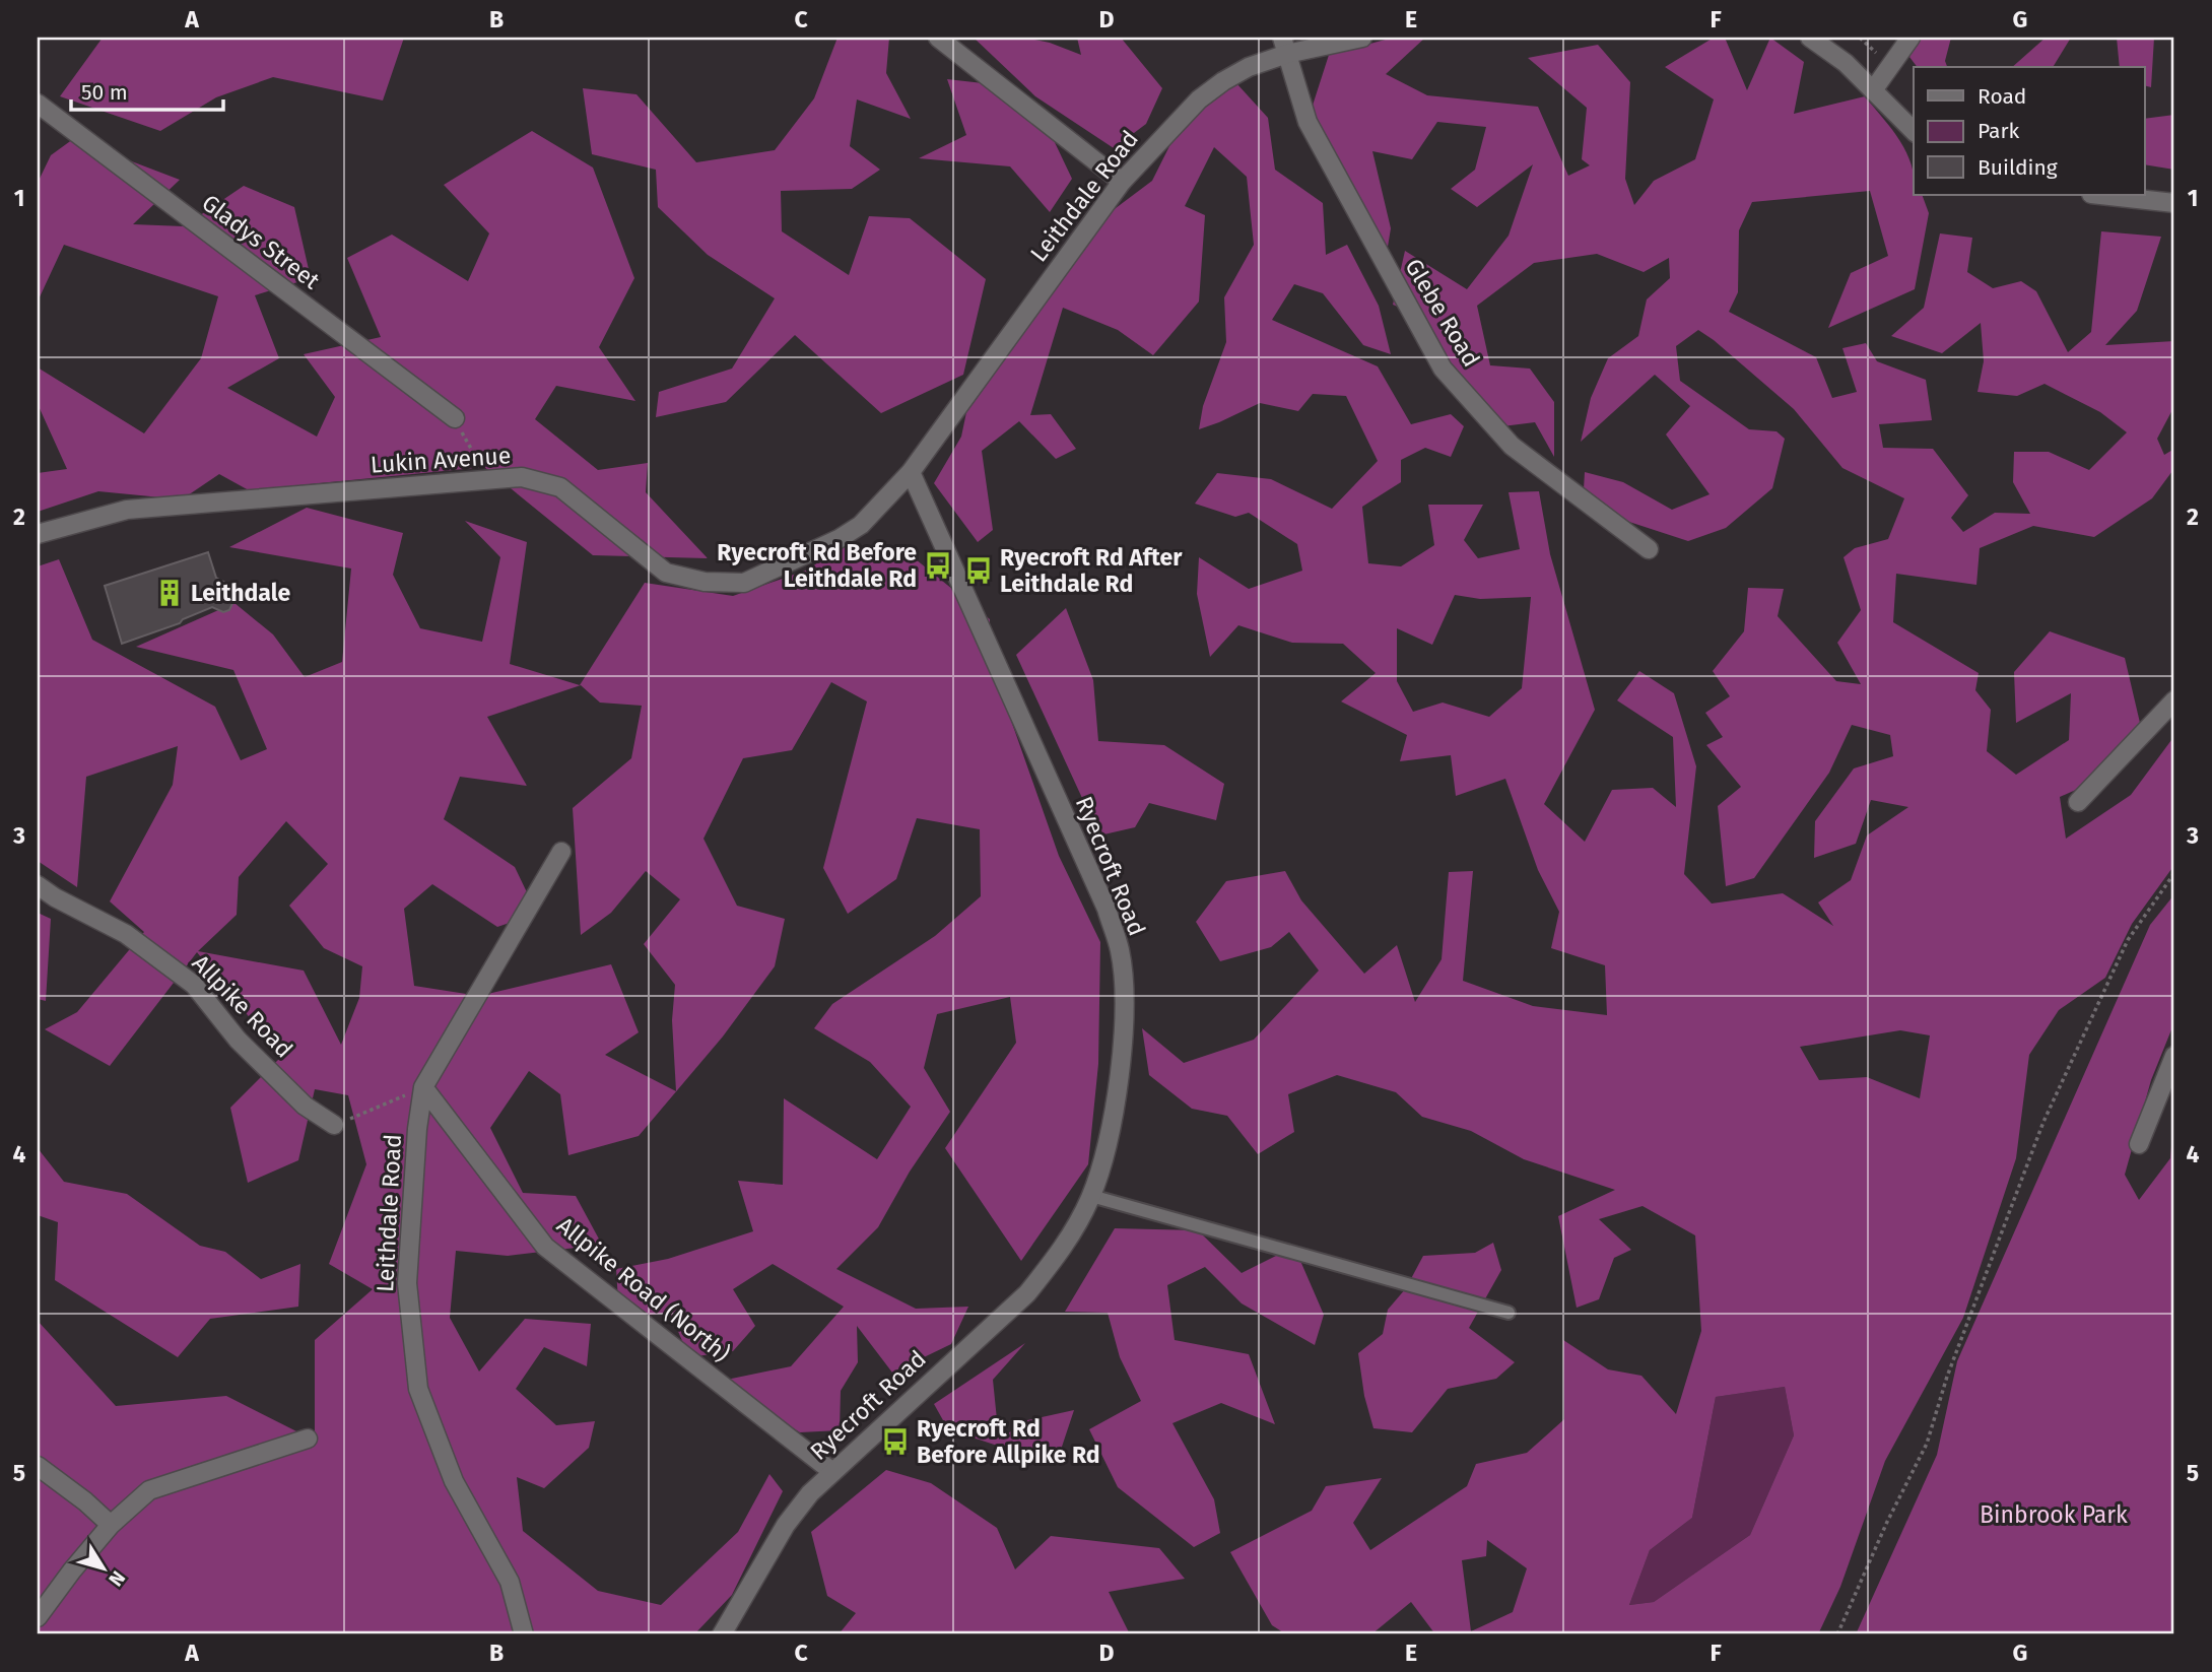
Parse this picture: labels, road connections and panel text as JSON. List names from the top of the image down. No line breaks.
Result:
{"streets":{"street":["Leithdale Road","Gladys Street","Glebe Road","Lukin Avenue","Ryecroft Road","Allpike Road","Allpike Road (North)"]},"crossings":[["Leithdale Road","Glebe Road"],["Leithdale Road","Lukin Avenue"],["Leithdale Road","Ryecroft Road"],["Leithdale Road","Allpike Road (North)"],["Lukin Avenue","Ryecroft Road"],["Ryecroft Road","Allpike Road (North)"]],"parks":["Binbrook Park"],"places":{"bus stop":["Ryecroft Rd Before Leithdale Rd","Ryecroft Rd After Leithdale Rd","Ryecroft Rd Before Allpike Rd"],"building":["Leithdale"]},"legend":["Road","Park","Building"],"scale_bar":"50 m","north":"bottom right","grid":{"columns":["A","B","C","D","E","F","G"],"rows":["1","2","3","4","5"]}}
